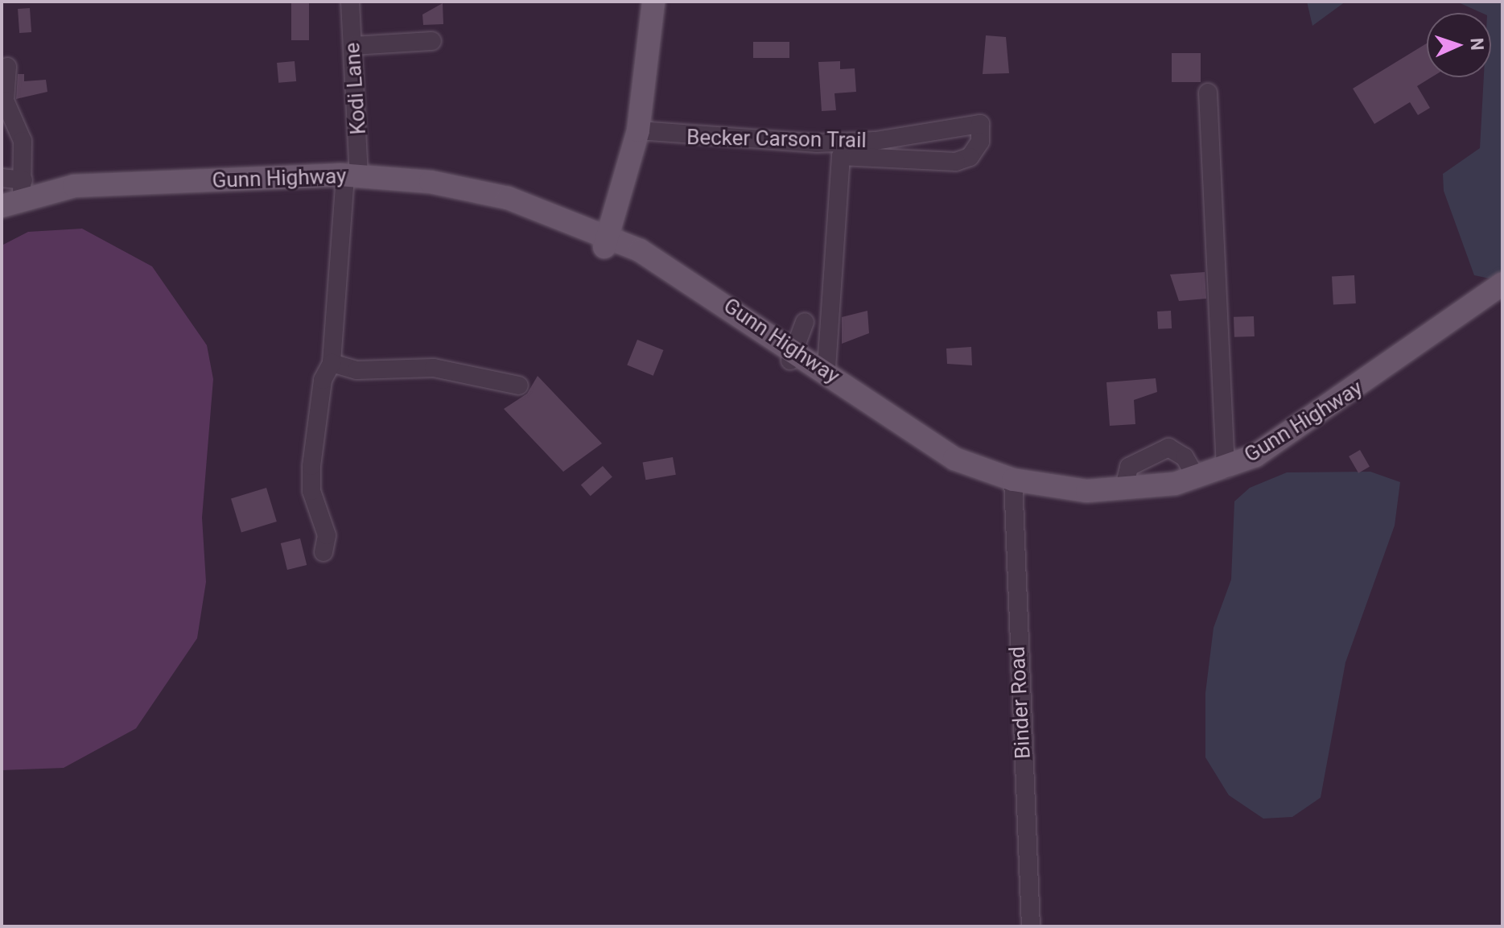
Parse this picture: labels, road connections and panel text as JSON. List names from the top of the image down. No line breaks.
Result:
{"streets":{"main road":["Gunn Highway"],"street":["Kodi Lane","Becker Carson Trail","Binder Road"]},"crossings":[["Kodi Lane","Gunn Highway"],["Becker Carson Trail","Gunn Highway"],["Gunn Highway","Binder Road"]],"north":"right"}
